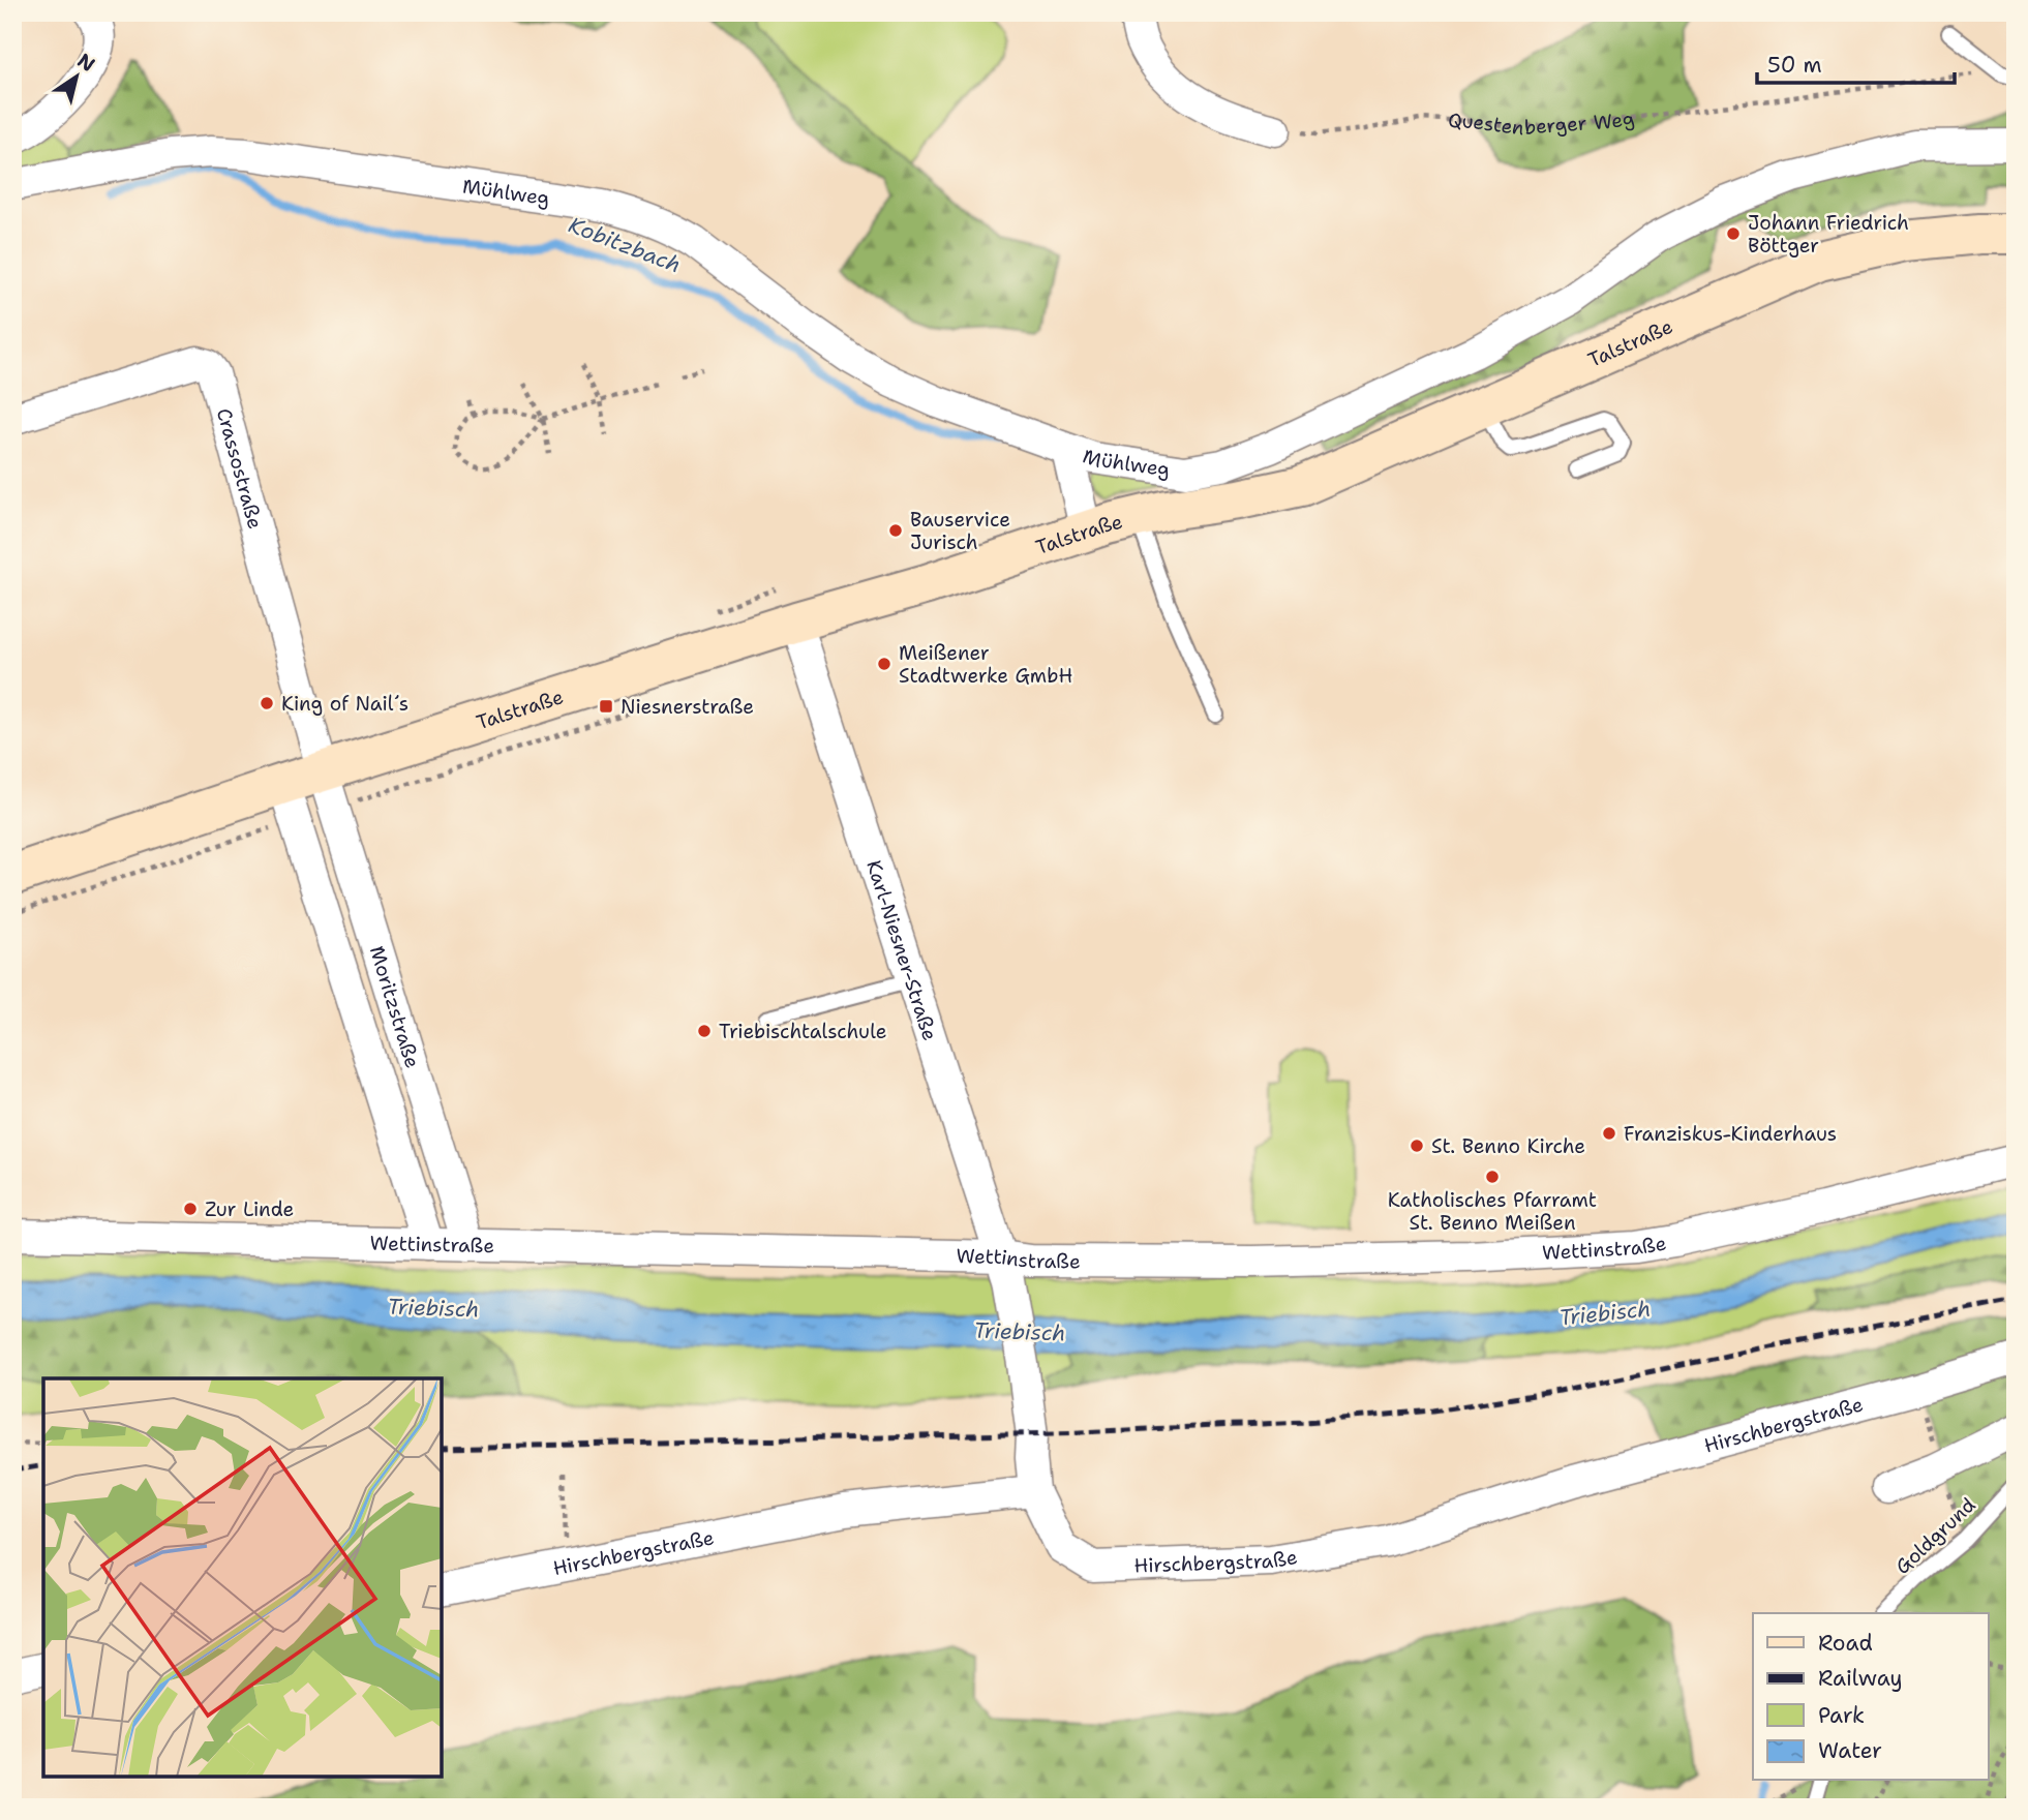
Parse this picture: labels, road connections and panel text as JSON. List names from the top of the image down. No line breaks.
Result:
{"streets":{"main road":["Talstraße"],"street":["Mühlweg","Crassostraße","Karl-Niesner-Straße","Moritzstraße","Wettinstraße","Hirschbergstraße"],"lane":["Goldgrund"],"path":["Questenberger Weg"]},"crossings":[["Mühlweg","Talstraße"],["Talstraße","Crassostraße"],["Talstraße","Karl-Niesner-Straße"],["Talstraße","Moritzstraße"],["Crassostraße","Moritzstraße"],["Karl-Niesner-Straße","Wettinstraße"],["Karl-Niesner-Straße","Hirschbergstraße"],["Moritzstraße","Wettinstraße"]],"water":["Kobitzbach","Triebisch"],"places":{"other":["Johann Friedrich Böttger","Bauservice Jurisch","Meißener Stadtwerke GmbH","King of Nail´s","Triebischtalschule","Franziskus-Kinderhaus","St. Benno Kirche","Katholisches Pfarramt St. Benno Meißen","Zur Linde"],"transit":["Niesnerstraße"]},"legend":["Road","Railway","Park","Water"],"scale_bar":"50 m","north":"top right"}
